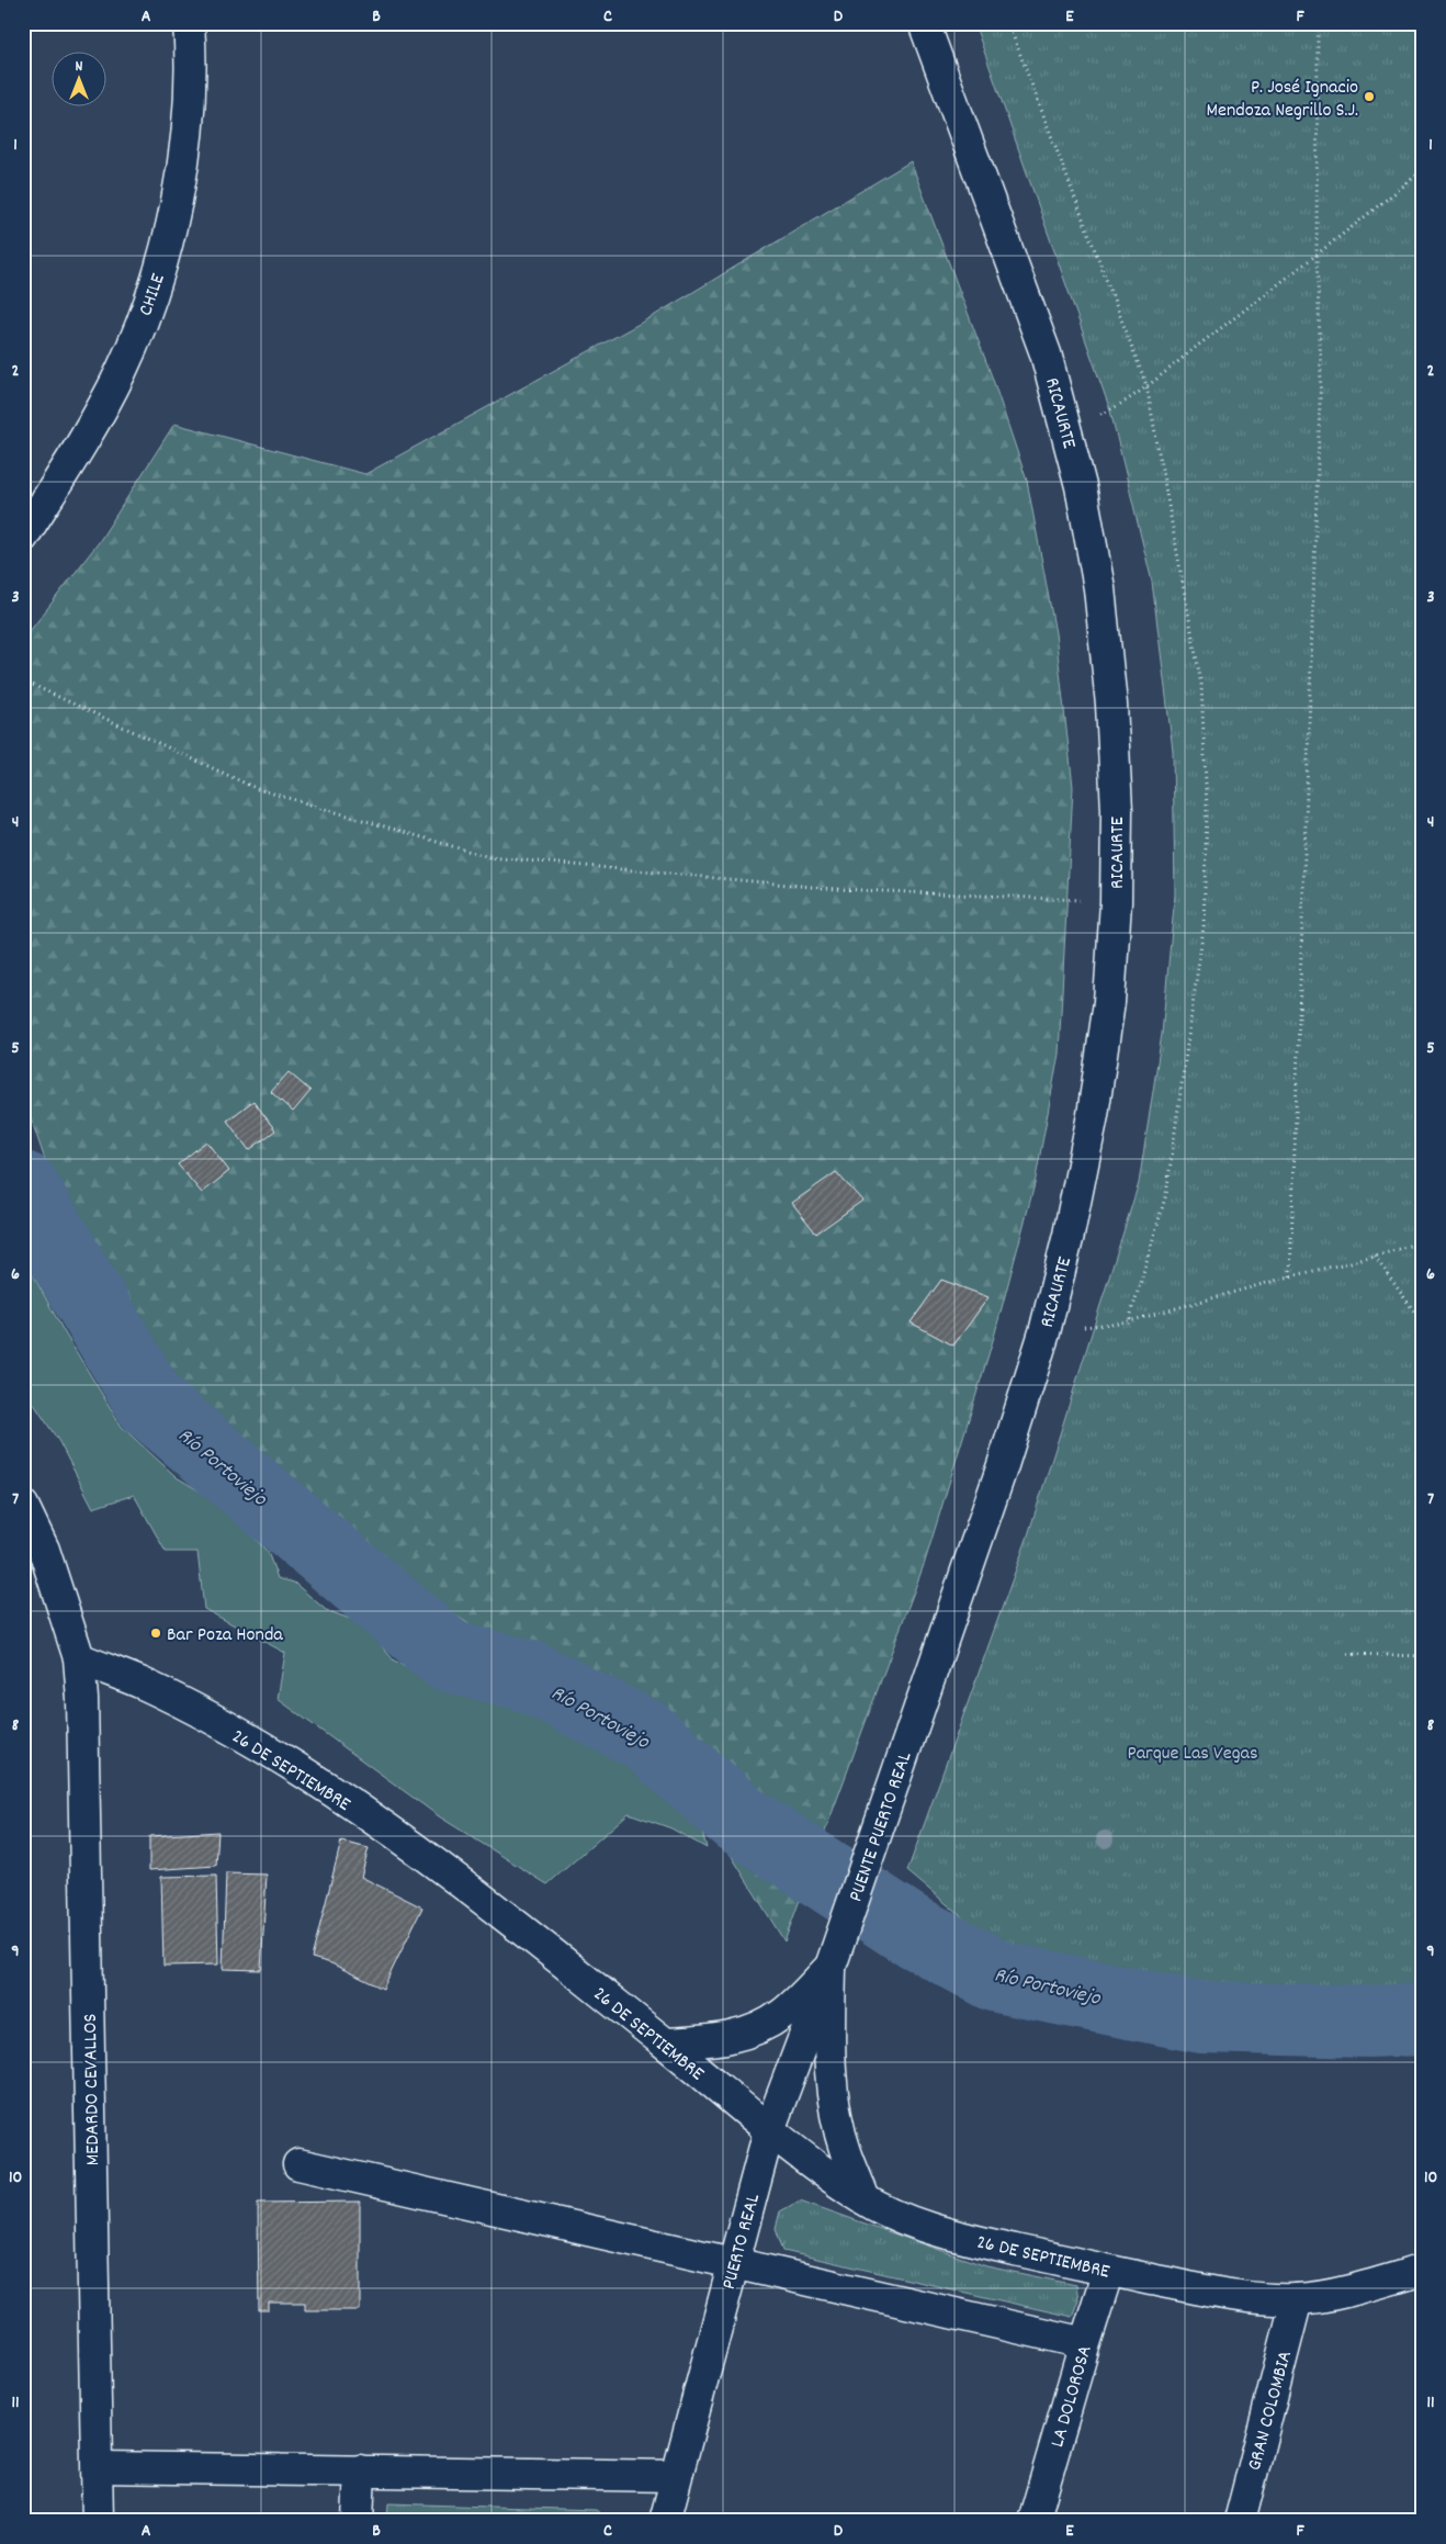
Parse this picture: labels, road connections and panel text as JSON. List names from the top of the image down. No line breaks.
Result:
{"streets":{"street":["CHILE","RICAURTE","26 DE SEPTIEMBRE","PUENTE PUERTO REAL","MEDARDO CEVALLOS","PUERTO REAL","LA DOLOROSA","GRAN COLOMBIA"]},"crossings":[["RICAURTE","PUENTE PUERTO REAL"],["26 DE SEPTIEMBRE","MEDARDO CEVALLOS"],["26 DE SEPTIEMBRE","PUERTO REAL"],["26 DE SEPTIEMBRE","LA DOLOROSA"],["26 DE SEPTIEMBRE","GRAN COLOMBIA"],["PUENTE PUERTO REAL","PUERTO REAL"]],"water":["Río Portoviejo"],"parks":["Parque Las Vegas"],"places":["P. José Ignacio Mendoza Negrillo S.J.","Bar Poza Honda"],"north":"top","grid":{"columns":["A","B","C","D","E","F"],"rows":["1","2","3","4","5","6","7","8","9","10","11"]}}
